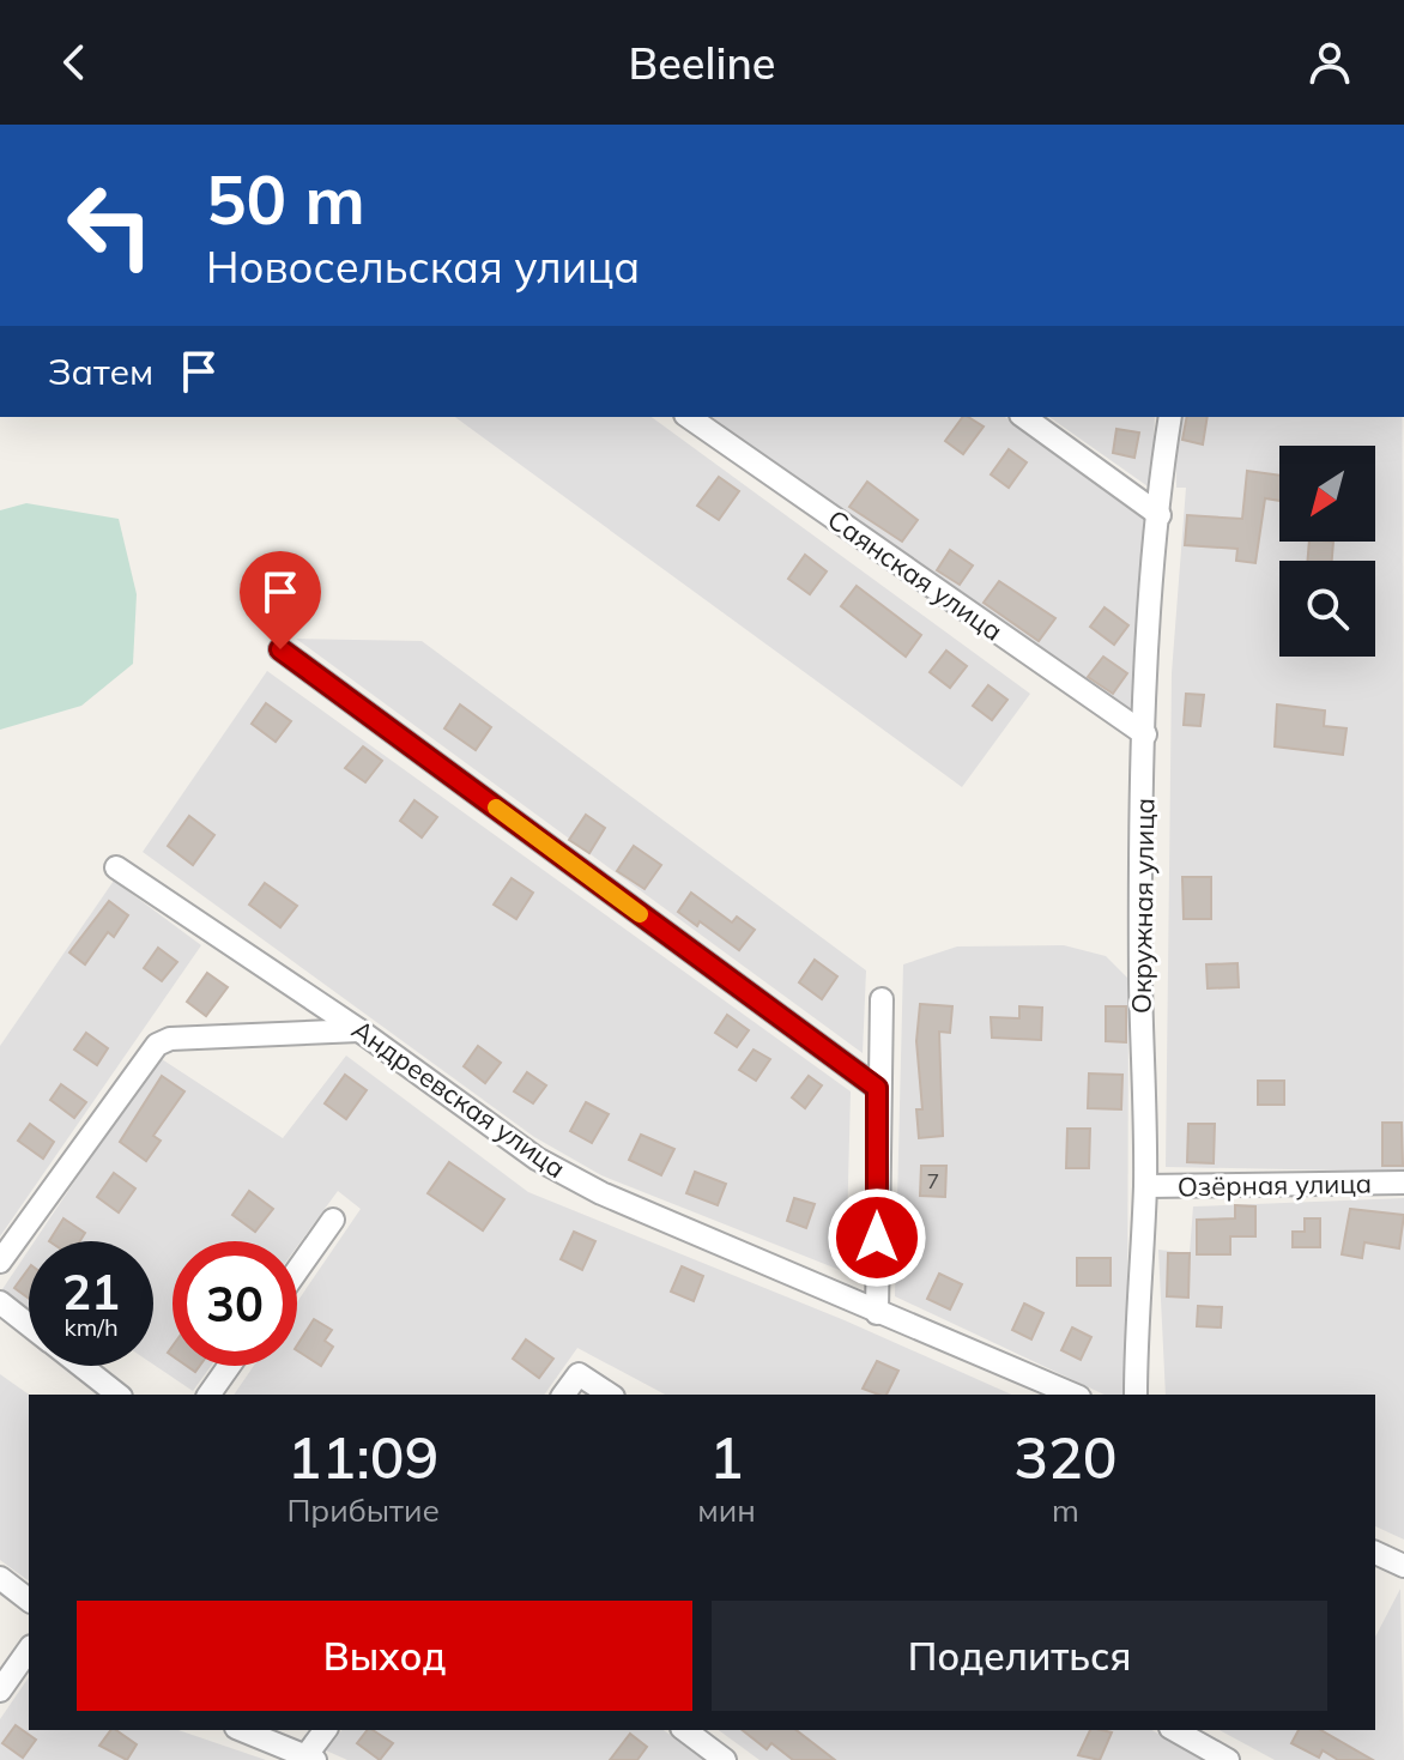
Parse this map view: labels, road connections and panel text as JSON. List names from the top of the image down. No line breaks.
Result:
{"streets":{"street":["Саянская улица","Окружная улица","Андреевская улица","Озёрная улица"]},"crossings":[["Саянская улица","Окружная улица"],["Окружная улица","Озёрная улица"]],"house_numbers":["7"],"north":"bottom left","page":{"header":"Beeline","turn":["50 m","Новосельская улица"],"then":"Затем","speed":"21 km/h","limit":"30","eta":["11:09","Прибытие","1","мин","320","m"],"buttons":["Выход","Поделиться"]}}
